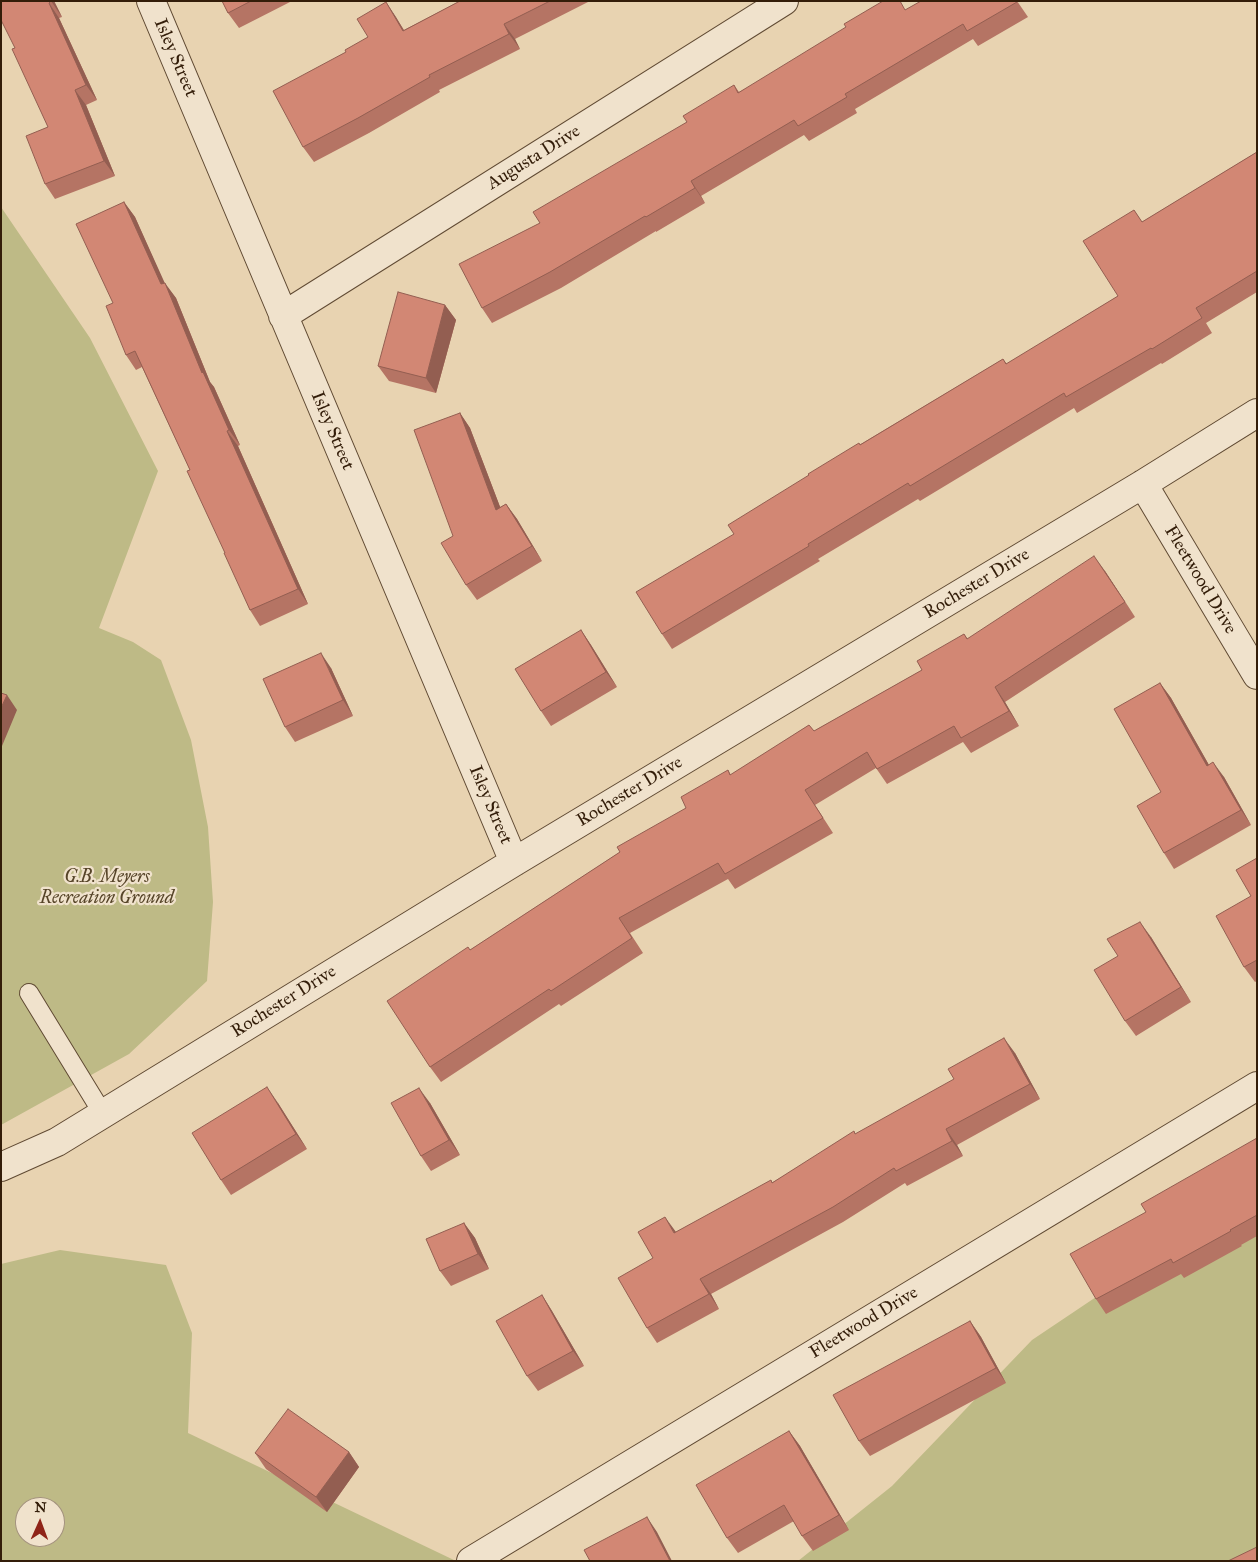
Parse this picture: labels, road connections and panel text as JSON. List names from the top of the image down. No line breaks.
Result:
{"streets":{"street":["Isley Street","Augusta Drive","Fleetwood Drive","Rochester Drive"]},"crossings":[["Isley Street","Augusta Drive"],["Isley Street","Rochester Drive"],["Fleetwood Drive","Rochester Drive"]],"parks":["G.B. Meyers Recreation Ground"],"north":"top"}
